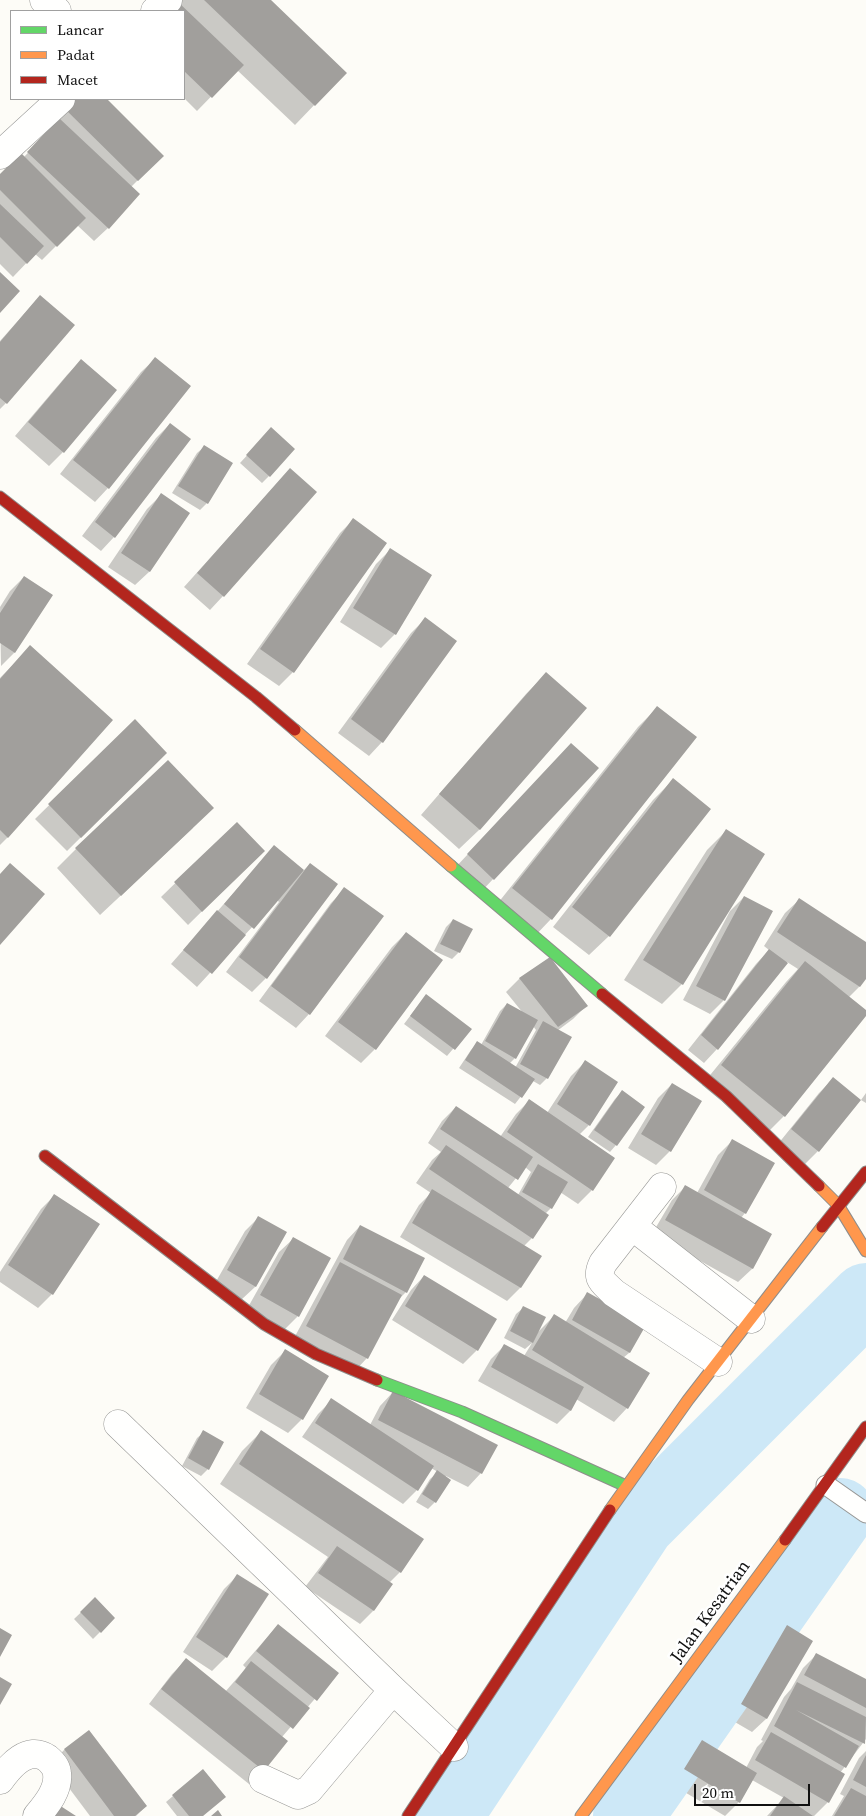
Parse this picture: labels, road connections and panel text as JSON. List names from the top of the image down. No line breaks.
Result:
{"streets":{"street":["Jalan Kesatrian"]},"legend":["Lancar","Padat","Macet"],"scale_bar":"20 m"}
